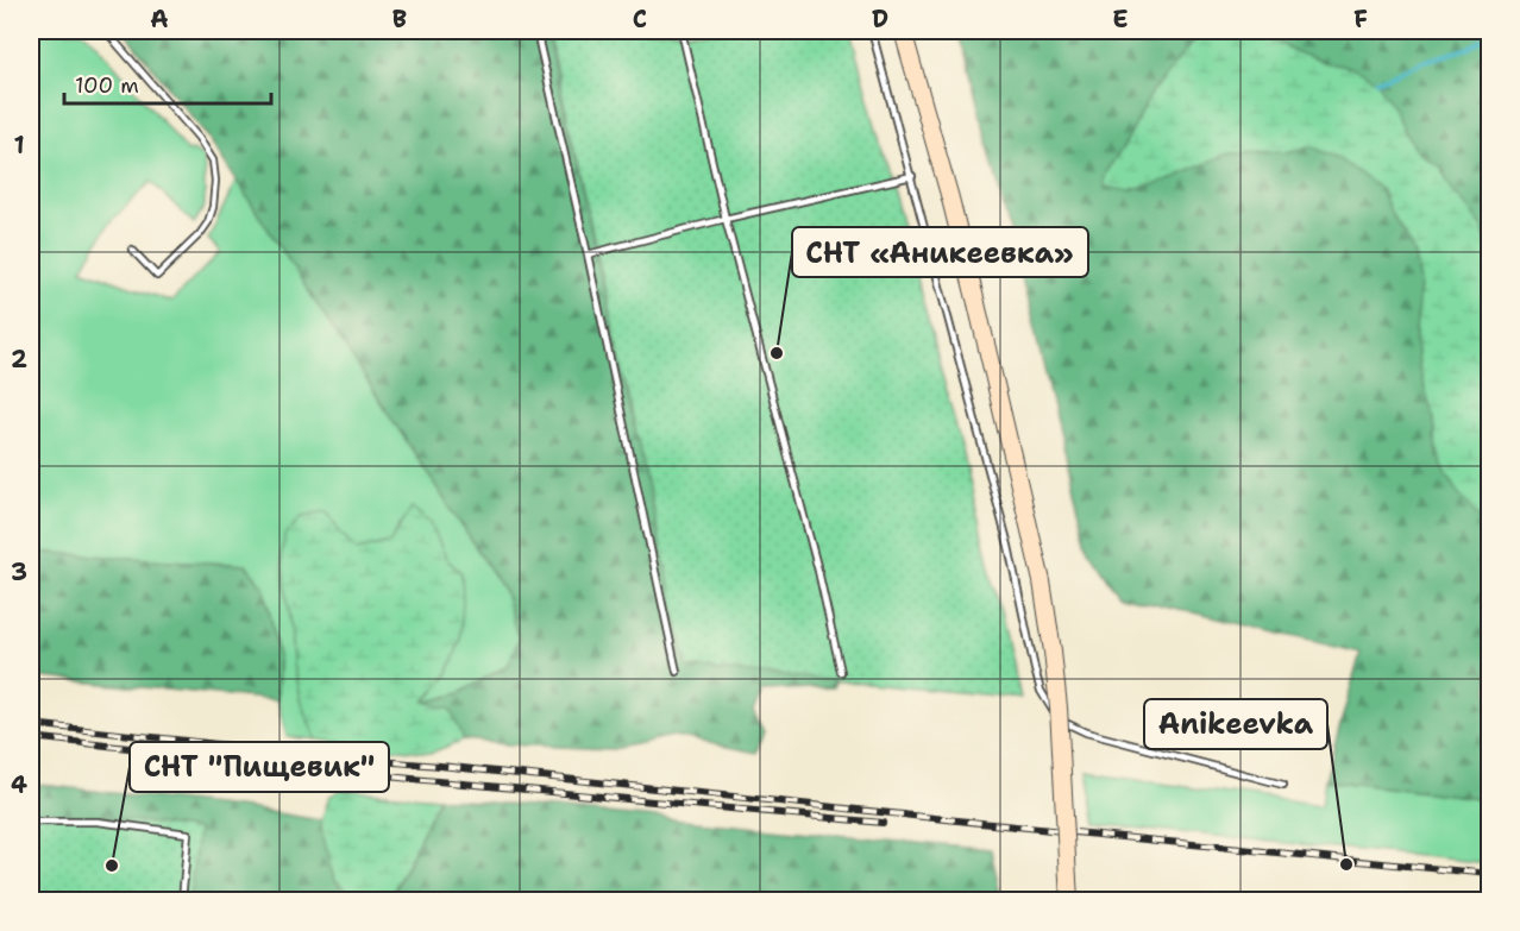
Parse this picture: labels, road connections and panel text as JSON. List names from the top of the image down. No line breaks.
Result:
{"places":["СНТ «Аникеевка»","Anikeevka","СНТ \"Пищевик\""],"scale_bar":"100 m","grid":{"columns":["A","B","C","D","E","F"],"rows":["1","2","3","4"]}}
